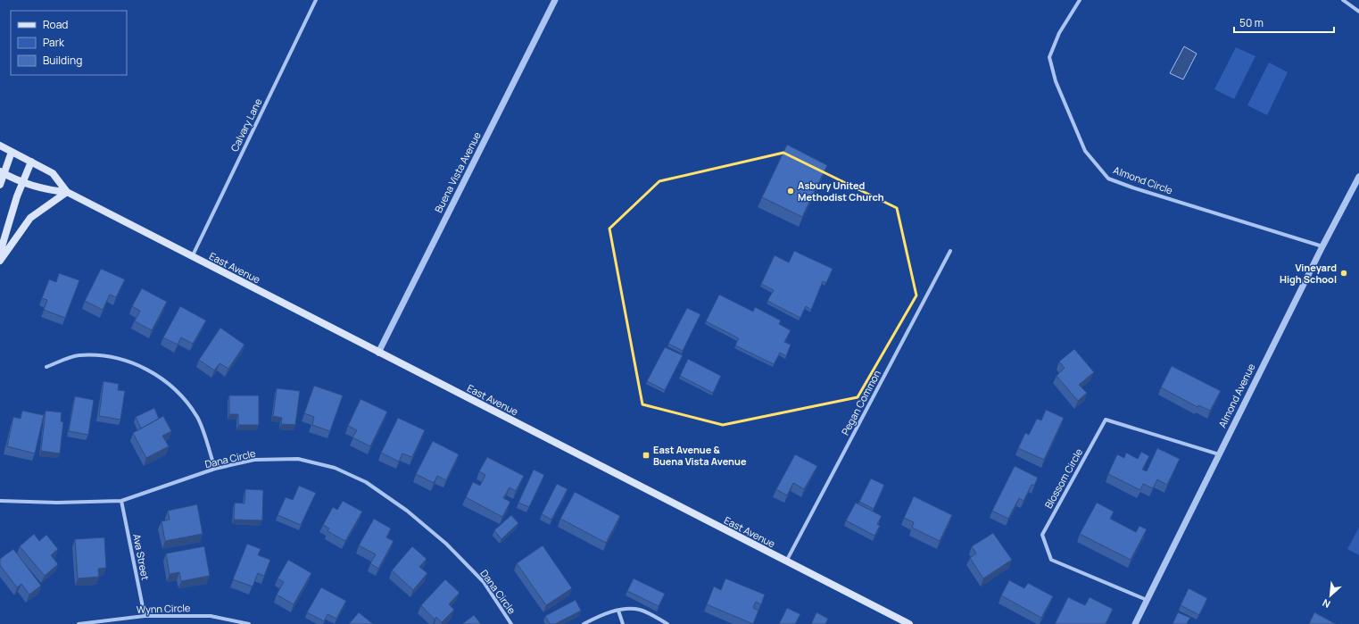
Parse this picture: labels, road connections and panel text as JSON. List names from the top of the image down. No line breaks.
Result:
{"streets":{"main road":["East Avenue"],"street":["Calvary Lane","Buena Vista Avenue","Almond Circle","Almond Avenue","Pegan Common","Dana Circle","Blossom Circle","Ava Street","Wynn Circle"]},"crossings":[["Calvary Lane","East Avenue"],["Buena Vista Avenue","East Avenue"],["Almond Circle","Almond Avenue"],["East Avenue","Pegan Common"],["Almond Avenue","Blossom Circle"],["Dana Circle","Ava Street"],["Ava Street","Wynn Circle"]],"places":{"other":["Asbury United Methodist Church","Vineyard High School"],"transit":["East Avenue & Buena Vista Avenue"]},"legend":["Road","Park","Building"],"scale_bar":"50 m","north":"bottom left"}
